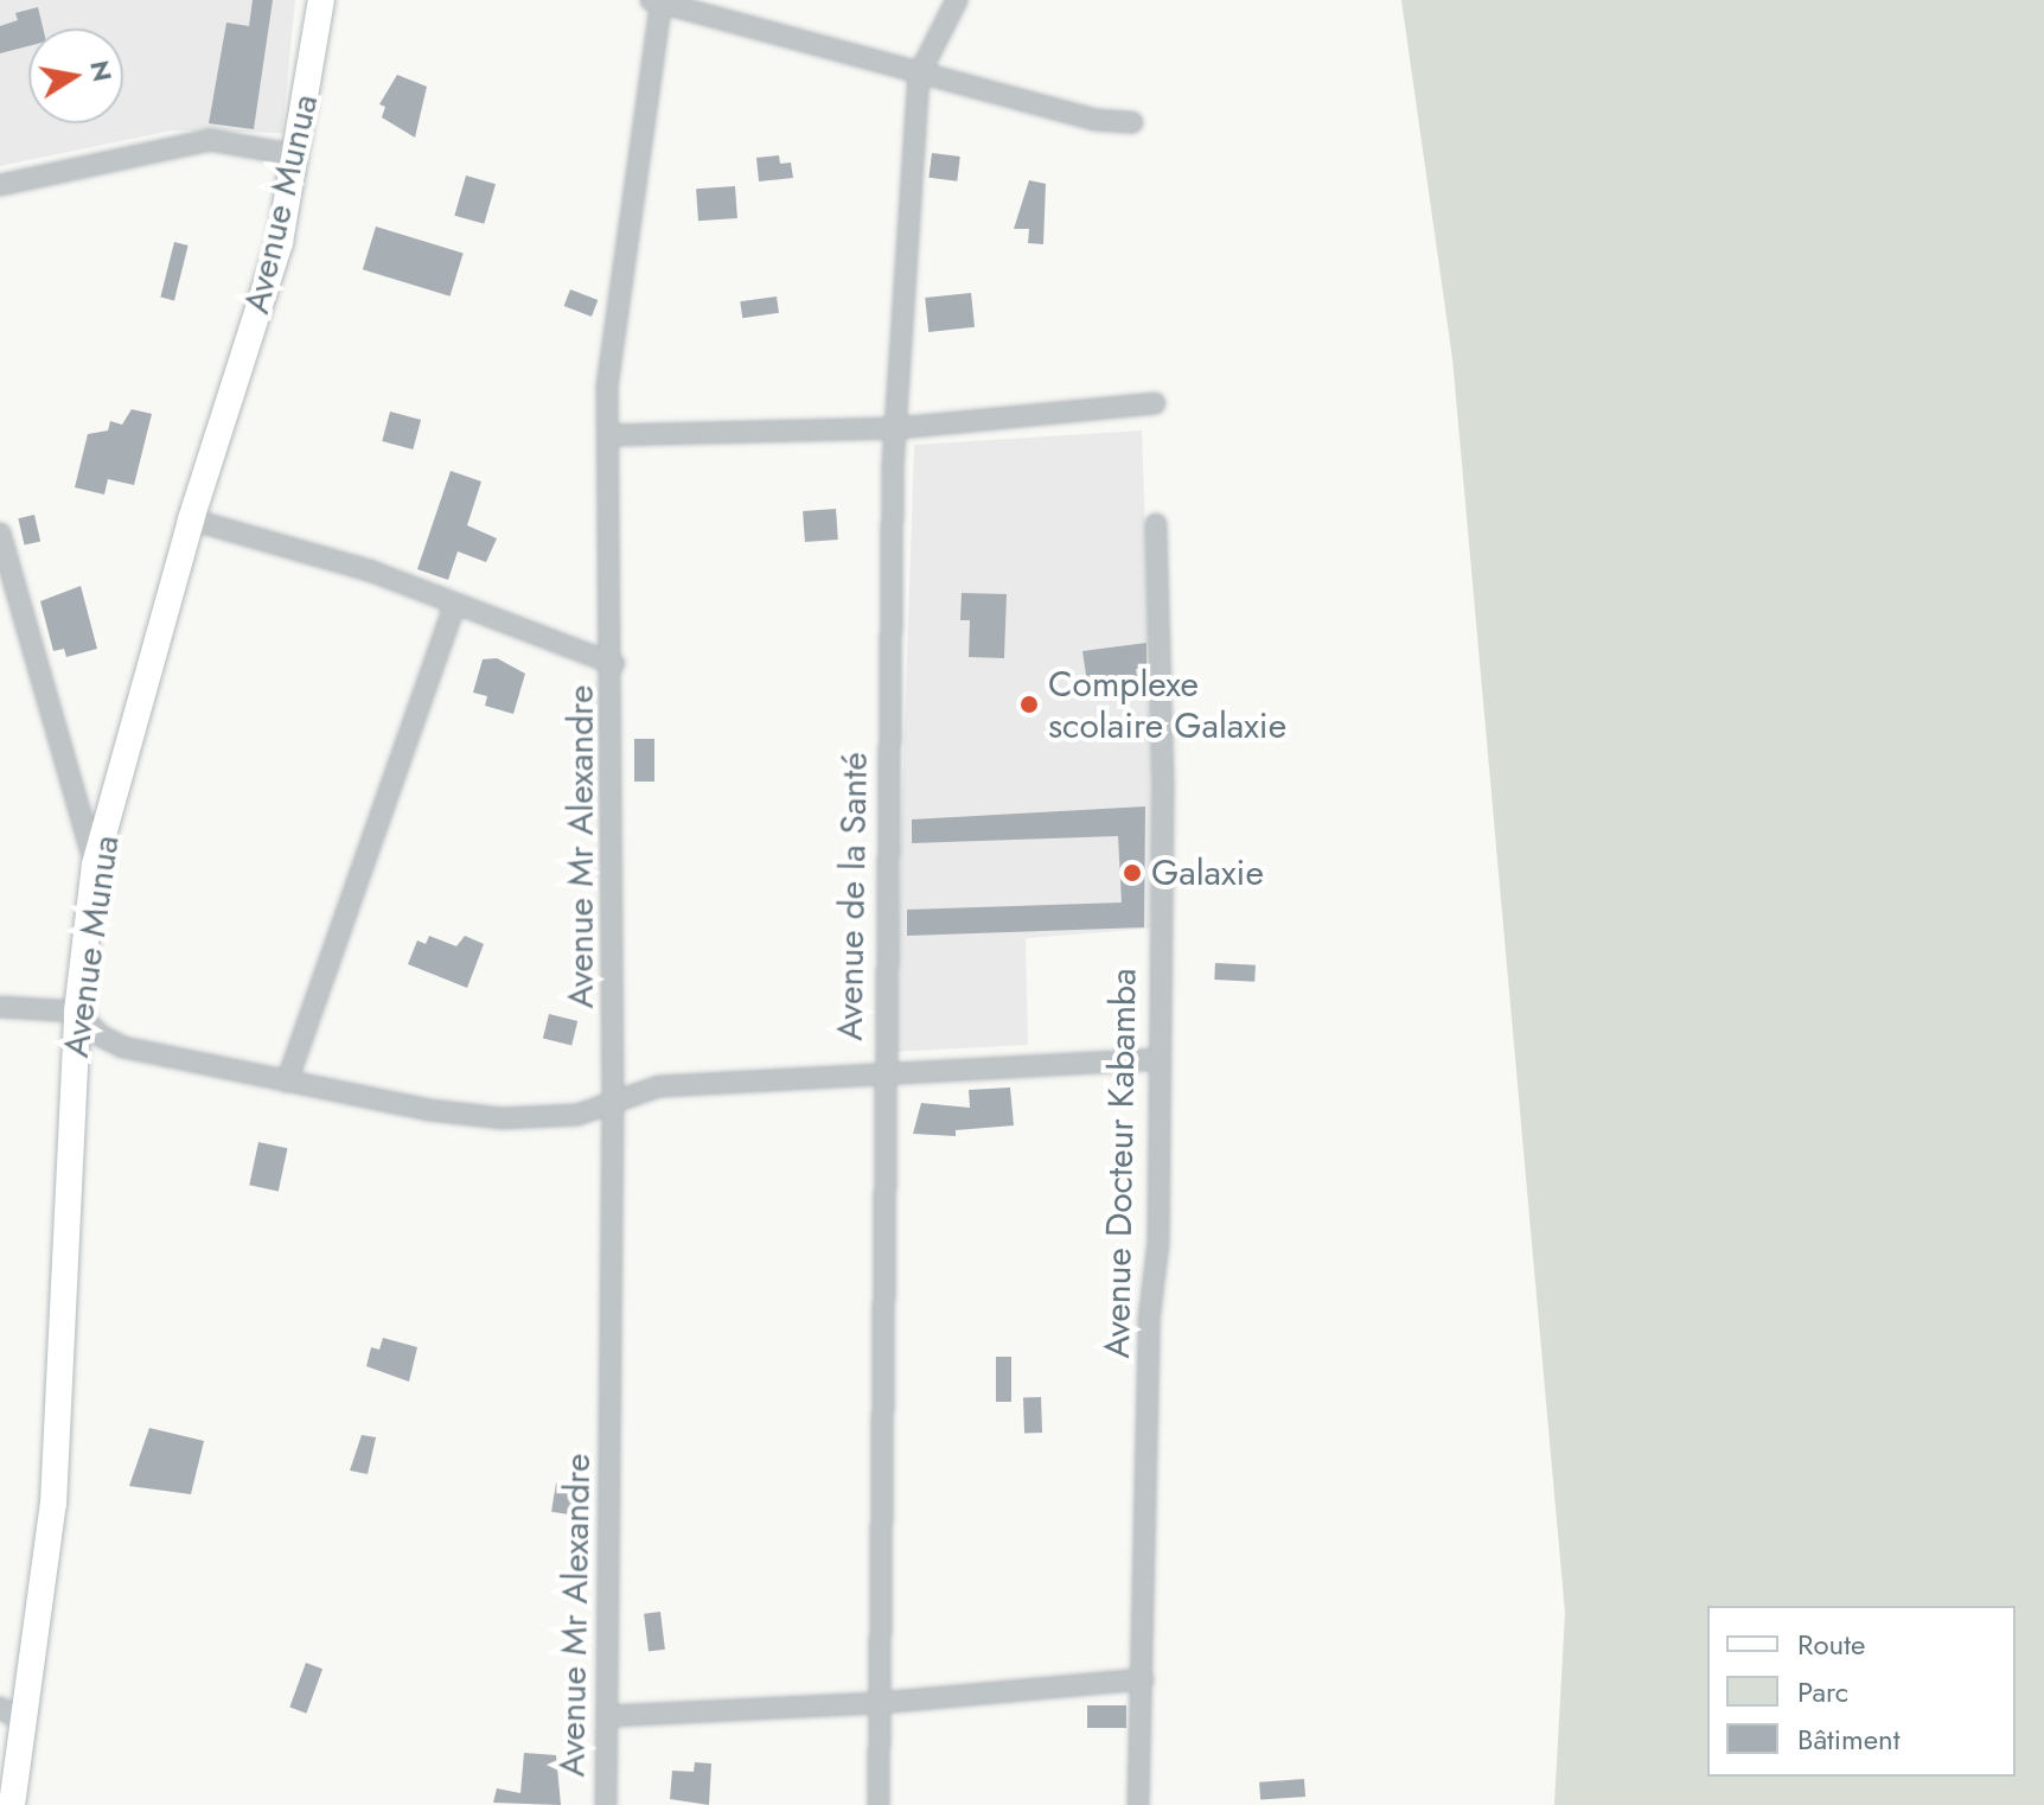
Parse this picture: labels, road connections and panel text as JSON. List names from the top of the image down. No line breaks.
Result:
{"streets":{"main road":["Avenue Munua"],"street":["Avenue Mr Alexandre","Avenue de la Santé","Avenue Docteur Kabamba"]},"places":["Complexe scolaire Galaxie","Galaxie"],"legend":["Route","Parc","Bâtiment"],"north":"right"}
